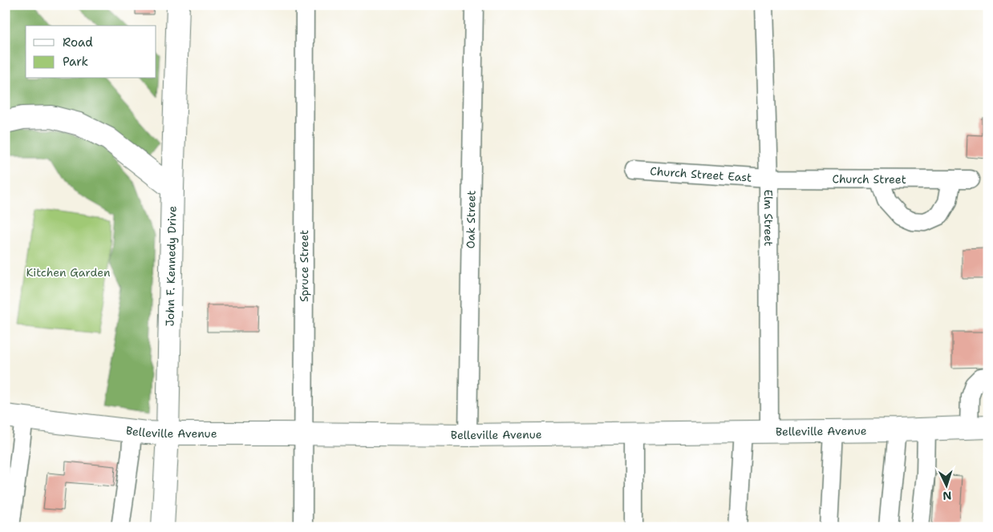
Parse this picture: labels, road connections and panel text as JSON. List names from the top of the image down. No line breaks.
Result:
{"streets":{"main road":["John F. Kennedy Drive","Belleville Avenue"],"street":["Church Street East","Church Street","Elm Street","Oak Street","Spruce Street"]},"crossings":[["Church Street East","Church Street"],["Church Street East","Elm Street"],["Church Street","Elm Street"],["Elm Street","Belleville Avenue"],["Oak Street","Belleville Avenue"],["John F. Kennedy Drive","Belleville Avenue"],["Spruce Street","Belleville Avenue"]],"parks":["Kitchen Garden"],"legend":["Road","Park"],"north":"bottom"}
